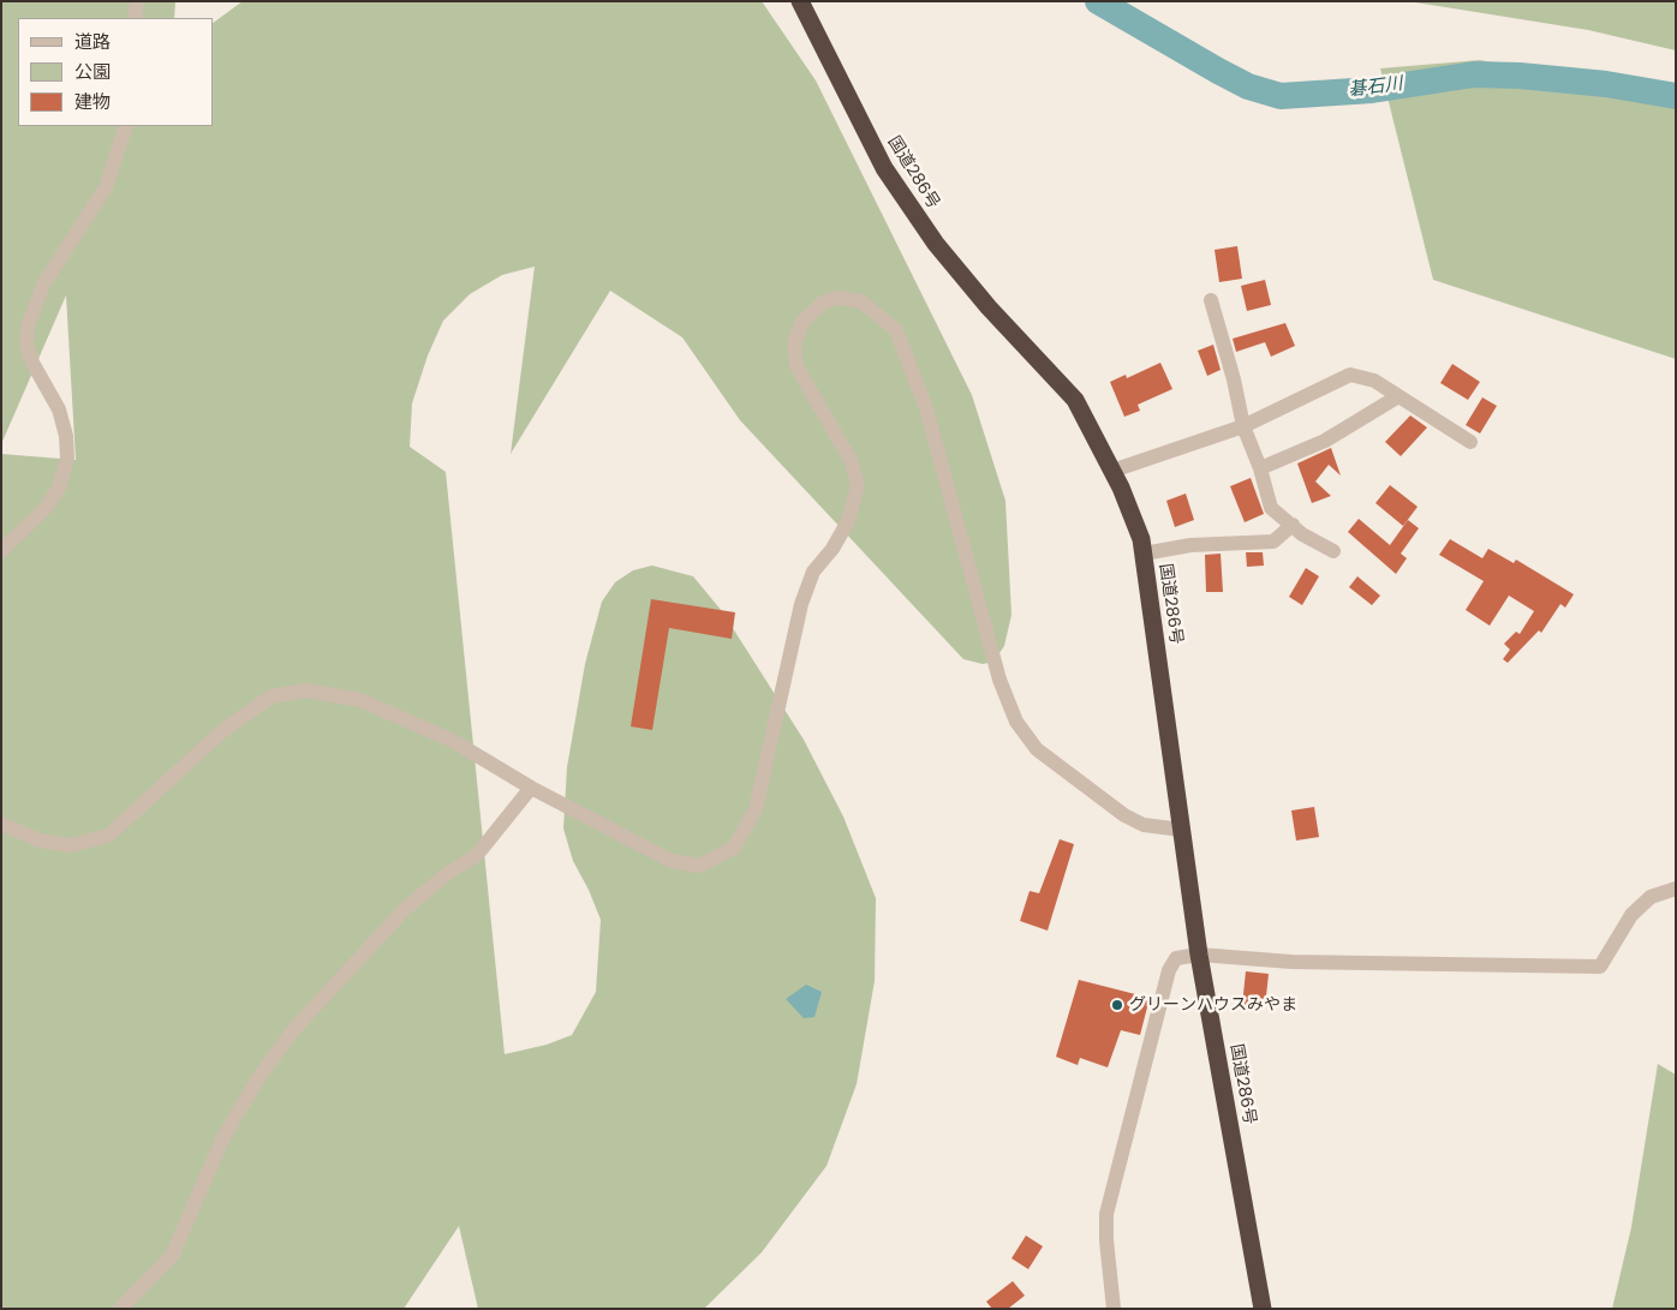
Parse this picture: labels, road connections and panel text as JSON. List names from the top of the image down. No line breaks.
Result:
{"streets":{"highway":["国道286号"]},"water":["碁石川"],"places":["グリーンハウスみやま"],"legend":["道路","公園","建物"]}
